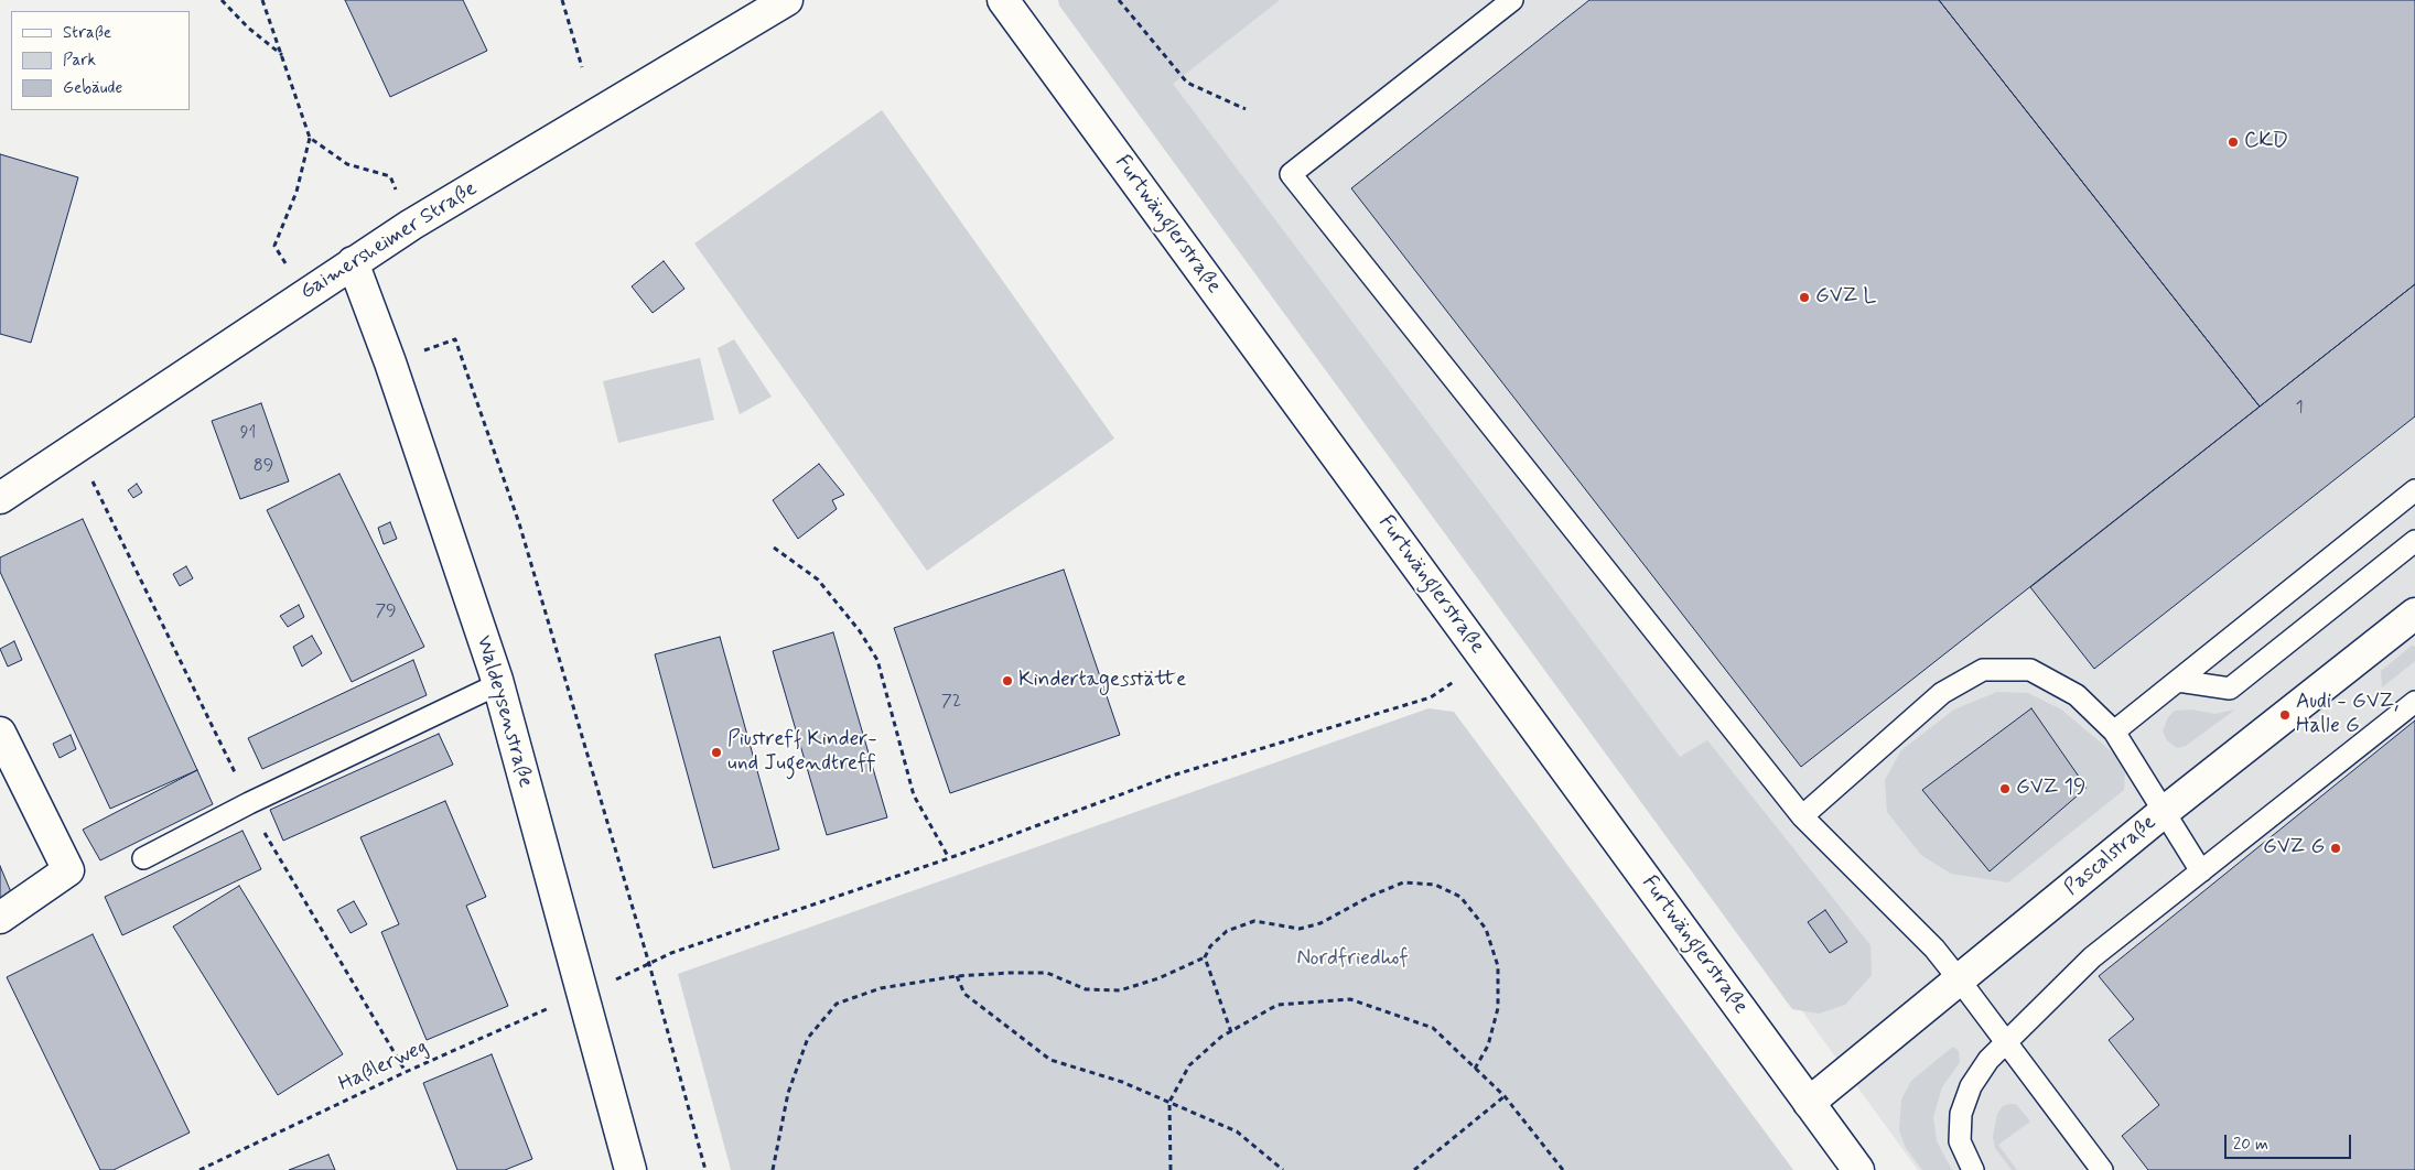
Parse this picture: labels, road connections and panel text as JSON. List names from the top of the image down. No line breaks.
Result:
{"streets":{"street":["Furtwänglerstraße","Gaimersheimer Straße","Waldeysenstraße","Pascalstraße"],"path":["Haßlerweg"]},"crossings":[["Furtwänglerstraße","Pascalstraße"],["Furtwänglerstraße","Haßlerweg"],["Gaimersheimer Straße","Waldeysenstraße"],["Waldeysenstraße","Haßlerweg"]],"parks":["Nordfriedhof"],"places":["CKD","GVZ L","Kindertagesstätte","Audi - GVZ, Halle G","Piustreff Kinder- und Jugendtreff","GVZ 19","GVZ G"],"house_numbers":["1","91","89","79","72"],"legend":["Straße","Park","Gebäude"],"scale_bar":"20 m"}
